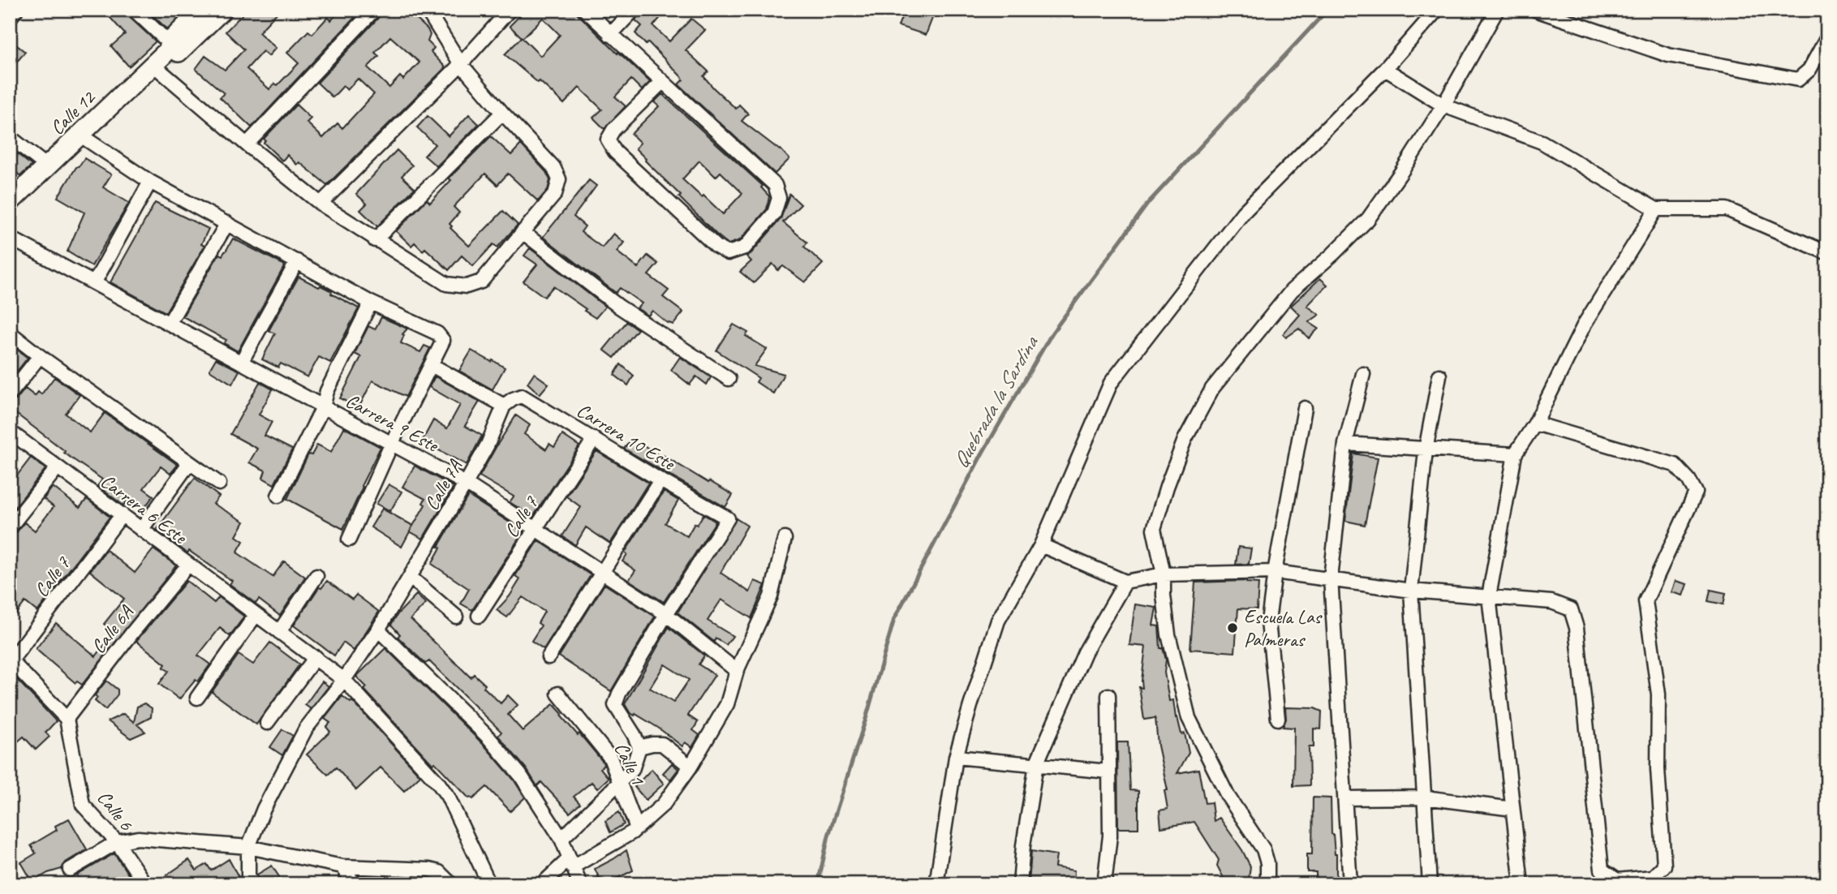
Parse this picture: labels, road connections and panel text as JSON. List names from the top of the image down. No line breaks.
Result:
{"streets":{"main road":["Calle 12"],"street":["Carrera 9 Este","Carrera 10 Este","Calle 7A","Carrera 6 Este","Calle 7","Calle 6A","Calle 1","Calle 6"]},"crossings":[["Carrera 9 Este","Carrera 10 Este"],["Carrera 9 Este","Calle 7A"],["Carrera 9 Este","Calle 7"],["Carrera 10 Este","Calle 7A"],["Carrera 10 Este","Calle 7"],["Calle 7A","Carrera 6 Este"],["Carrera 6 Este","Calle 7"],["Carrera 6 Este","Calle 6A"],["Calle 6A","Calle 6"]],"water":["Quebrada la Sardina"],"places":["Escuela Las Palmeras"]}
